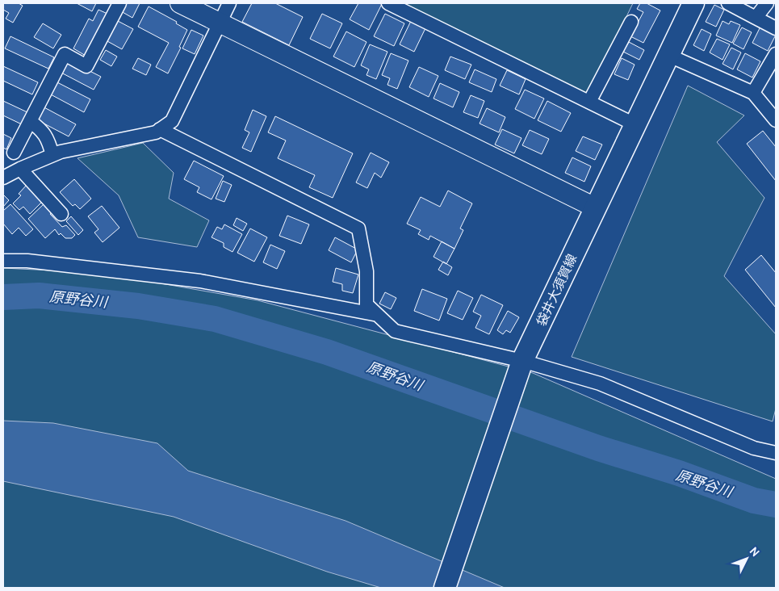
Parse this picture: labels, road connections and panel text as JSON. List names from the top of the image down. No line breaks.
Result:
{"streets":{"main road":["袋井大須賀線"]},"water":["原野谷川"],"north":"top right"}
